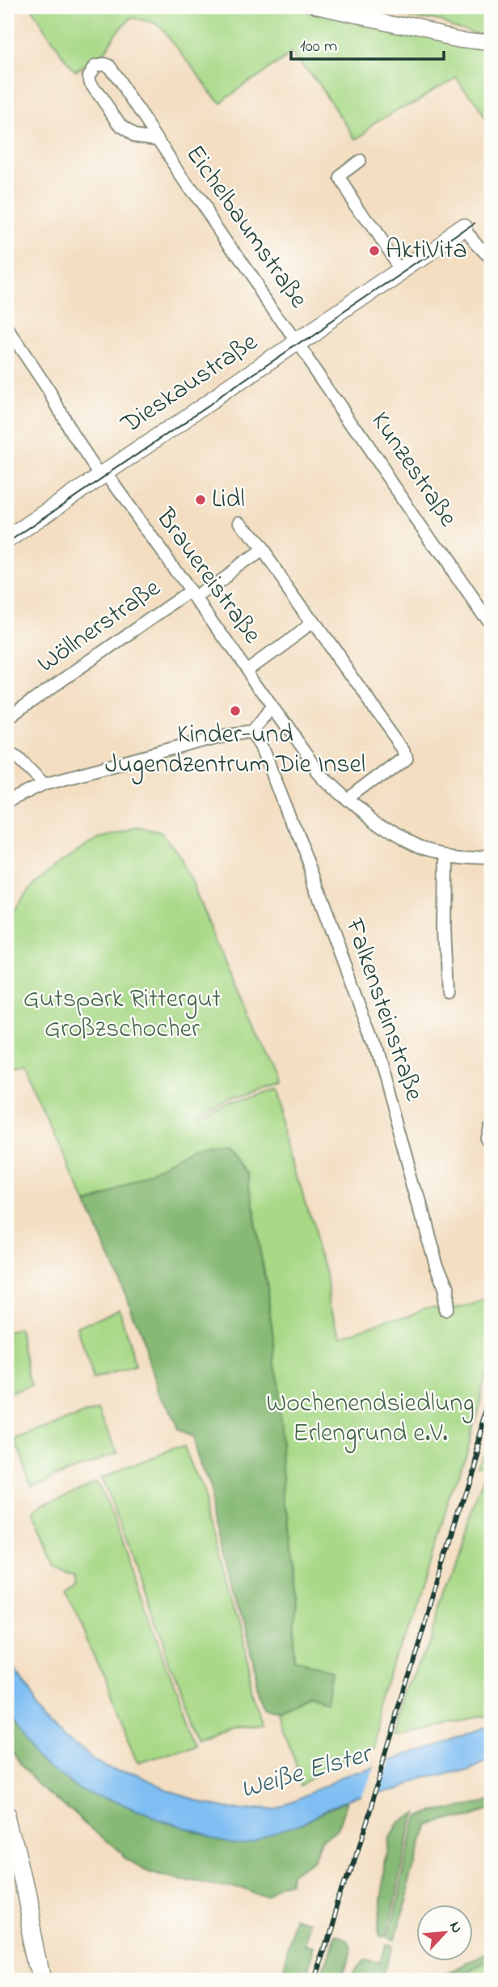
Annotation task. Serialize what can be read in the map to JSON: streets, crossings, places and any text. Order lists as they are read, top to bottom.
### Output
{
  "streets": {
    "main road": ["Dieskaustraße"],
    "street": [
      "Eichelbaumstraße",
      "Kunzestraße",
      "Brauereistraße",
      "Wöllnerstraße",
      "Falkensteinstraße"
    ]
  },
  "crossings": [
    ["Eichelbaumstraße", "Dieskaustraße"],
    ["Eichelbaumstraße", "Kunzestraße"],
    ["Dieskaustraße", "Kunzestraße"],
    ["Dieskaustraße", "Brauereistraße"],
    ["Brauereistraße", "Wöllnerstraße"]
  ],
  "water": ["Weiße Elster"],
  "parks": ["Gutspark Rittergut Großzschocher", "Wochenendsiedlung Erlengrund e.V."],
  "places": ["AktiVita", "Lidl", "Kinder-und Jugendzentrum Die Insel"],
  "scale_bar": "100 m",
  "north": "top right"
}
